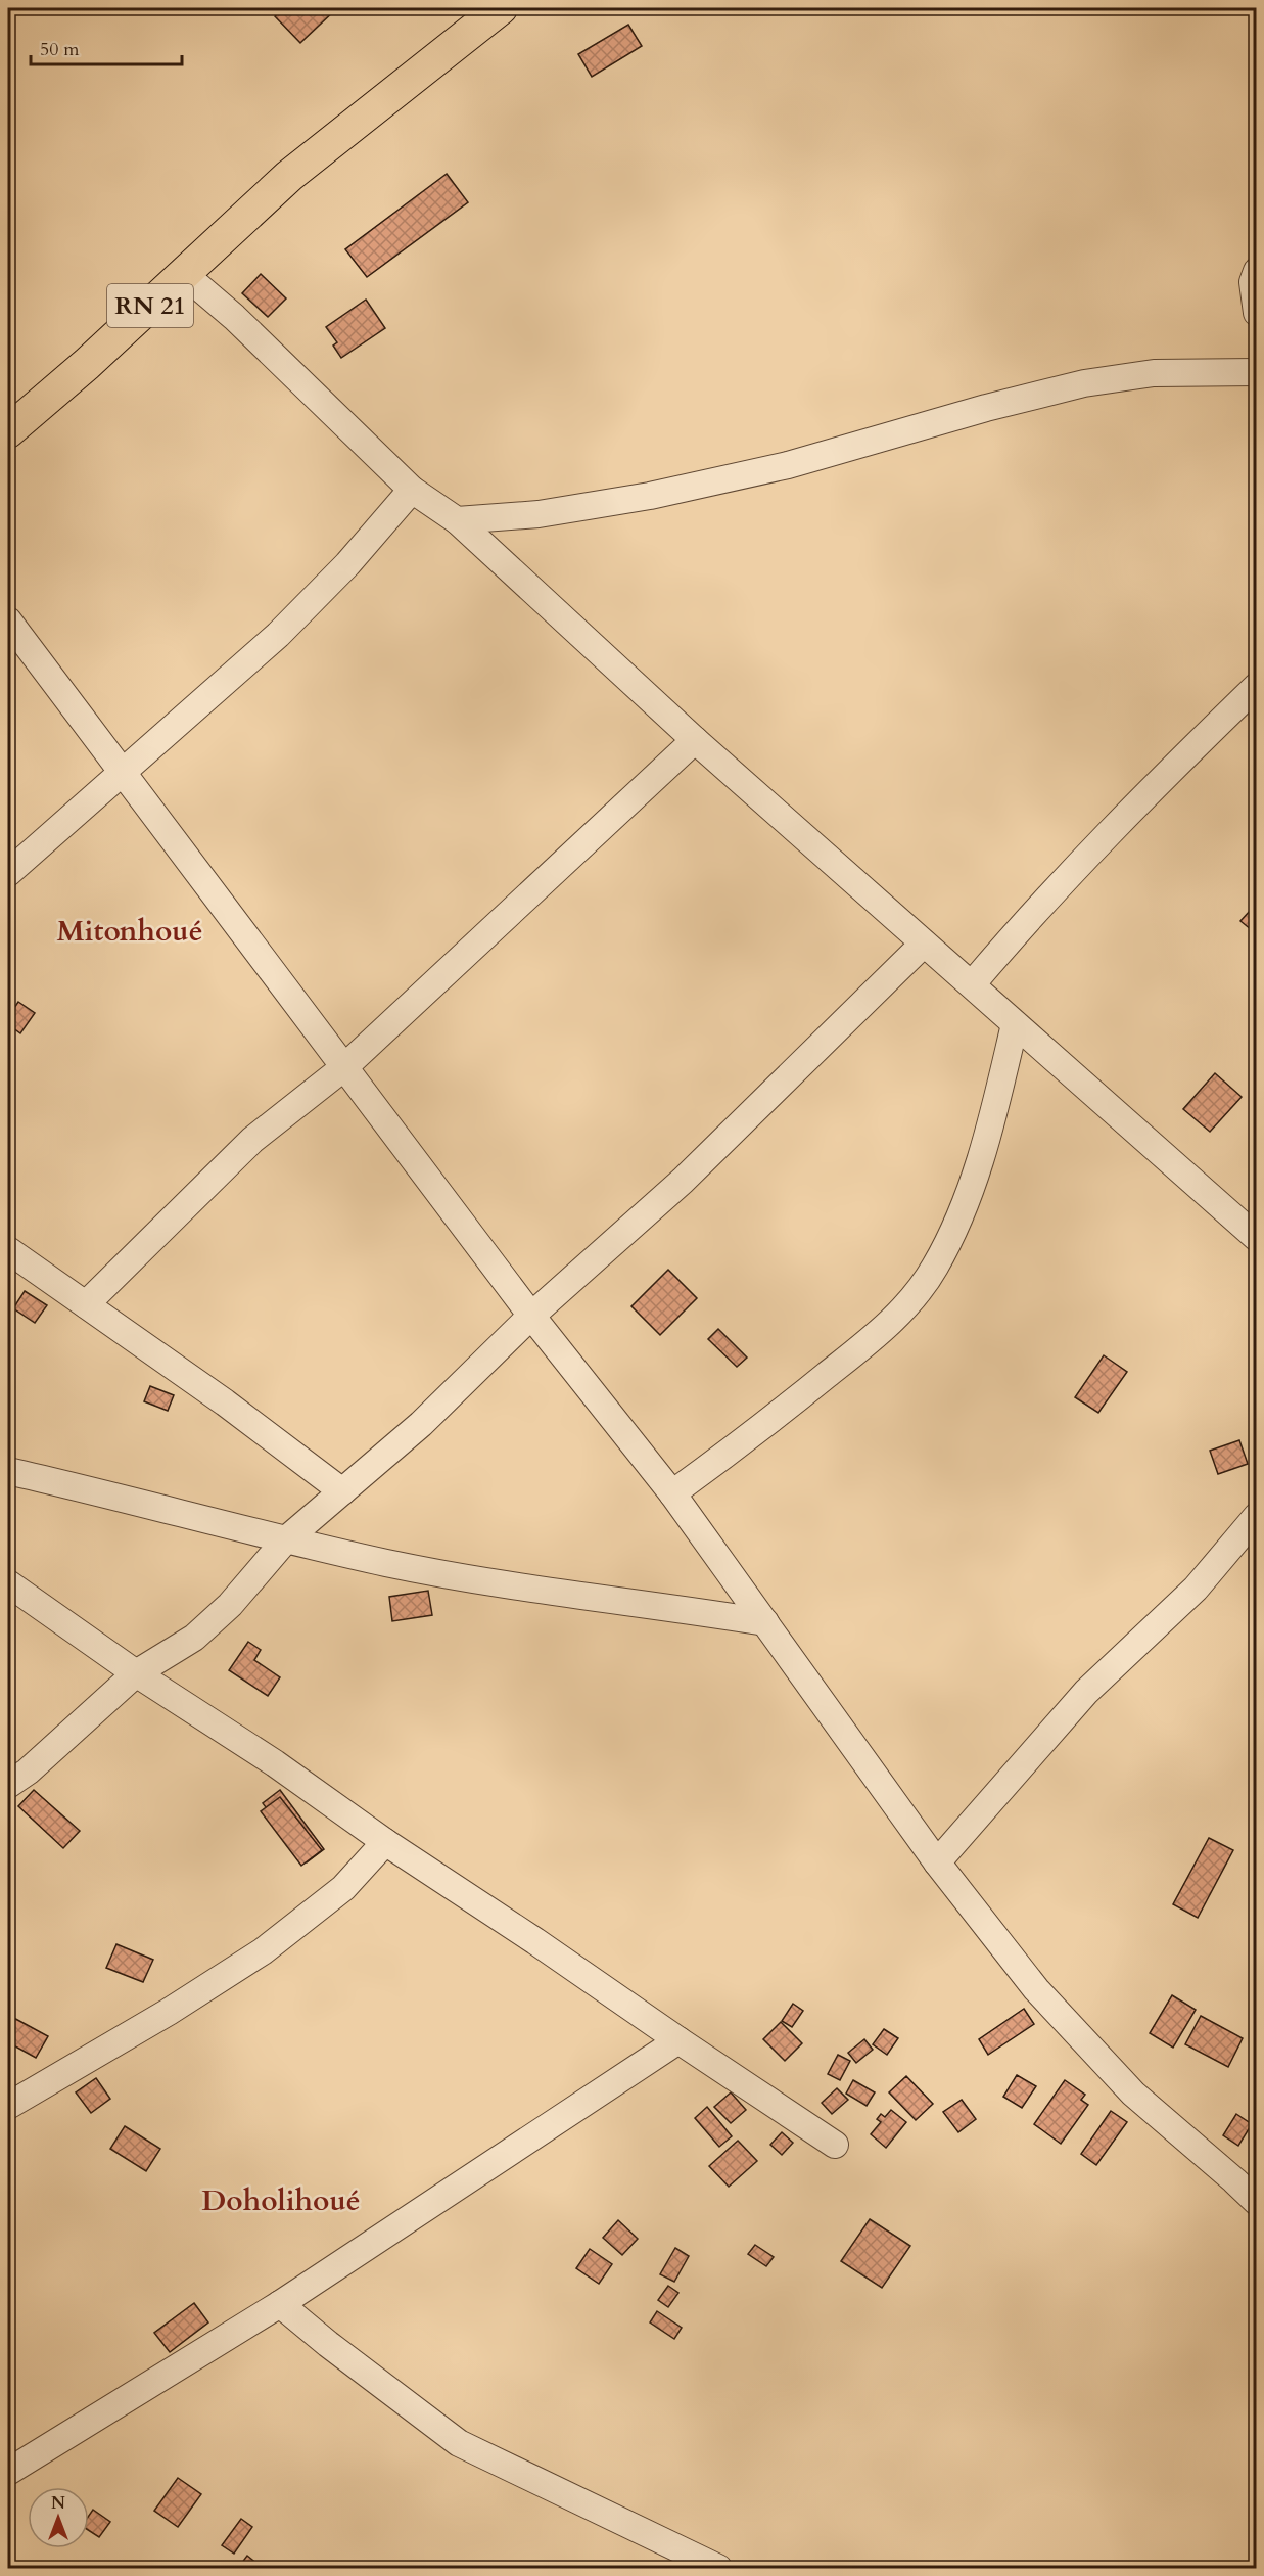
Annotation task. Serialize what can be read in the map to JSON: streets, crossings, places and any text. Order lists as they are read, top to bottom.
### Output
{
  "streets": {
    "main road": ["RN 21"]
  },
  "districts": ["Mitonhoué", "Doholihoué"],
  "scale_bar": "50 m",
  "north": "top"
}
